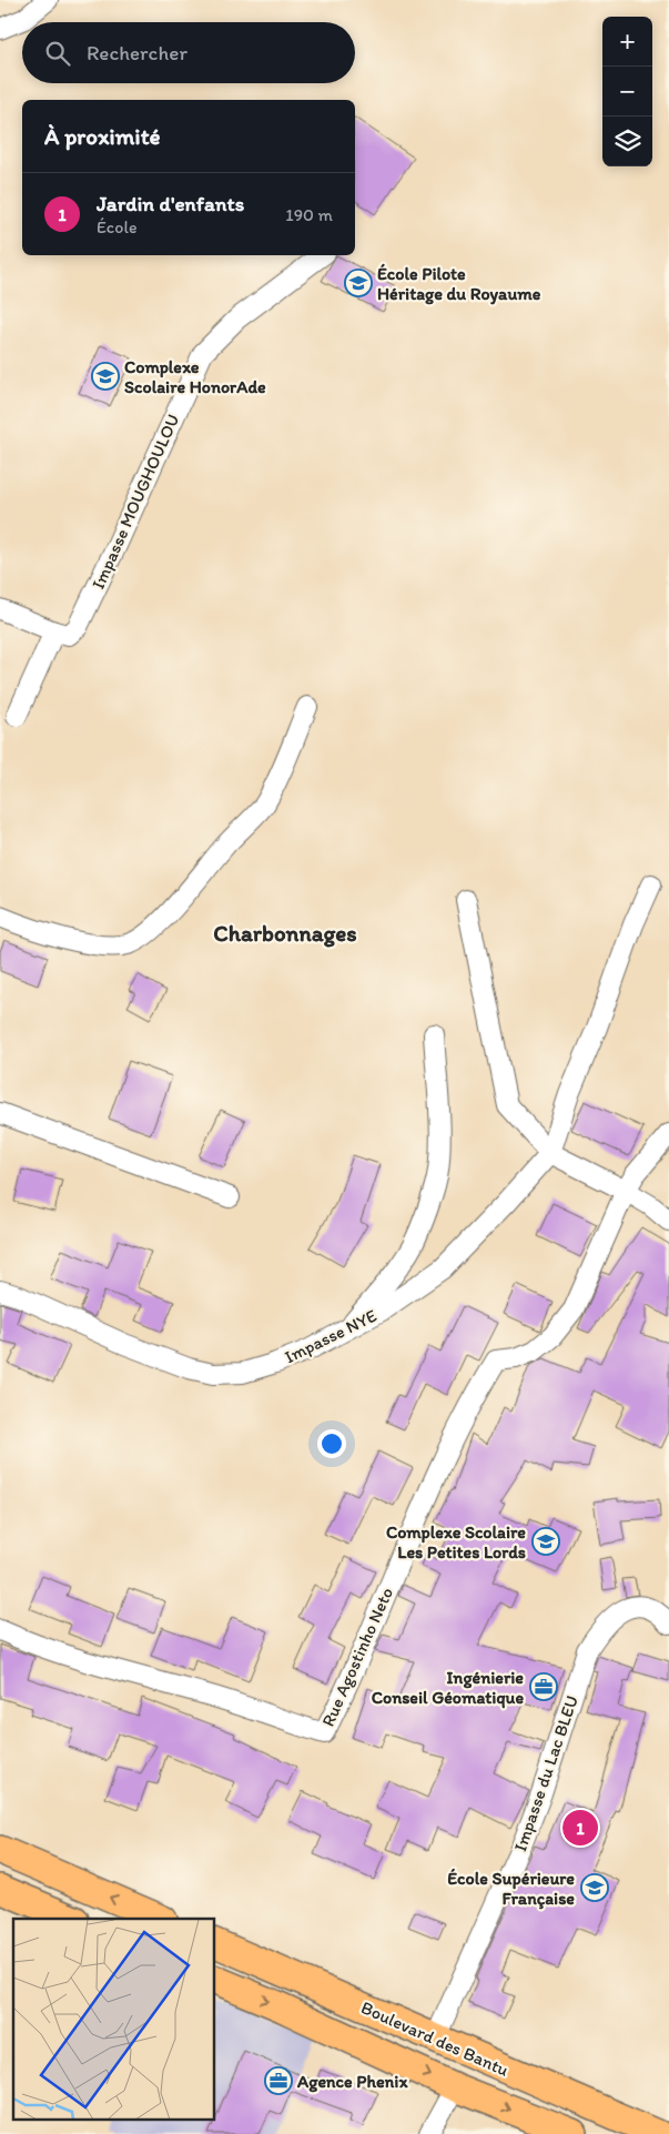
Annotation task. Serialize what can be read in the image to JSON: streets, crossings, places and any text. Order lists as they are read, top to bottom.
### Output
{
  "streets": {
    "highway": ["Boulevard des Bantu"],
    "street": [
      "Impasse MOUGHOULOU",
      "Impasse NYE",
      "Rue Agostinho Neto",
      "Impasse du Lac BLEU"
    ]
  },
  "districts": ["Charbonnages"],
  "places": {
    "school or university": [
      "École Pilote Héritage du Royaume",
      "Complexe Scolaire HonorAde",
      "Complexe Scolaire Les Petites Lords",
      "École Supérieure Française"
    ],
    "office": ["Ingénierie Conseil Géomatique", "Agence Phenix"]
  },
  "page": {
    "map_buttons": ["+", "−"],
    "search": "Rechercher",
    "heading": "À proximité",
    "list": [
      {
        "mark": "1",
        "name": "Jardin d'enfants",
        "note": "École",
        "value": "190 m"
      }
    ],
    "pins": "1"
  }
}
